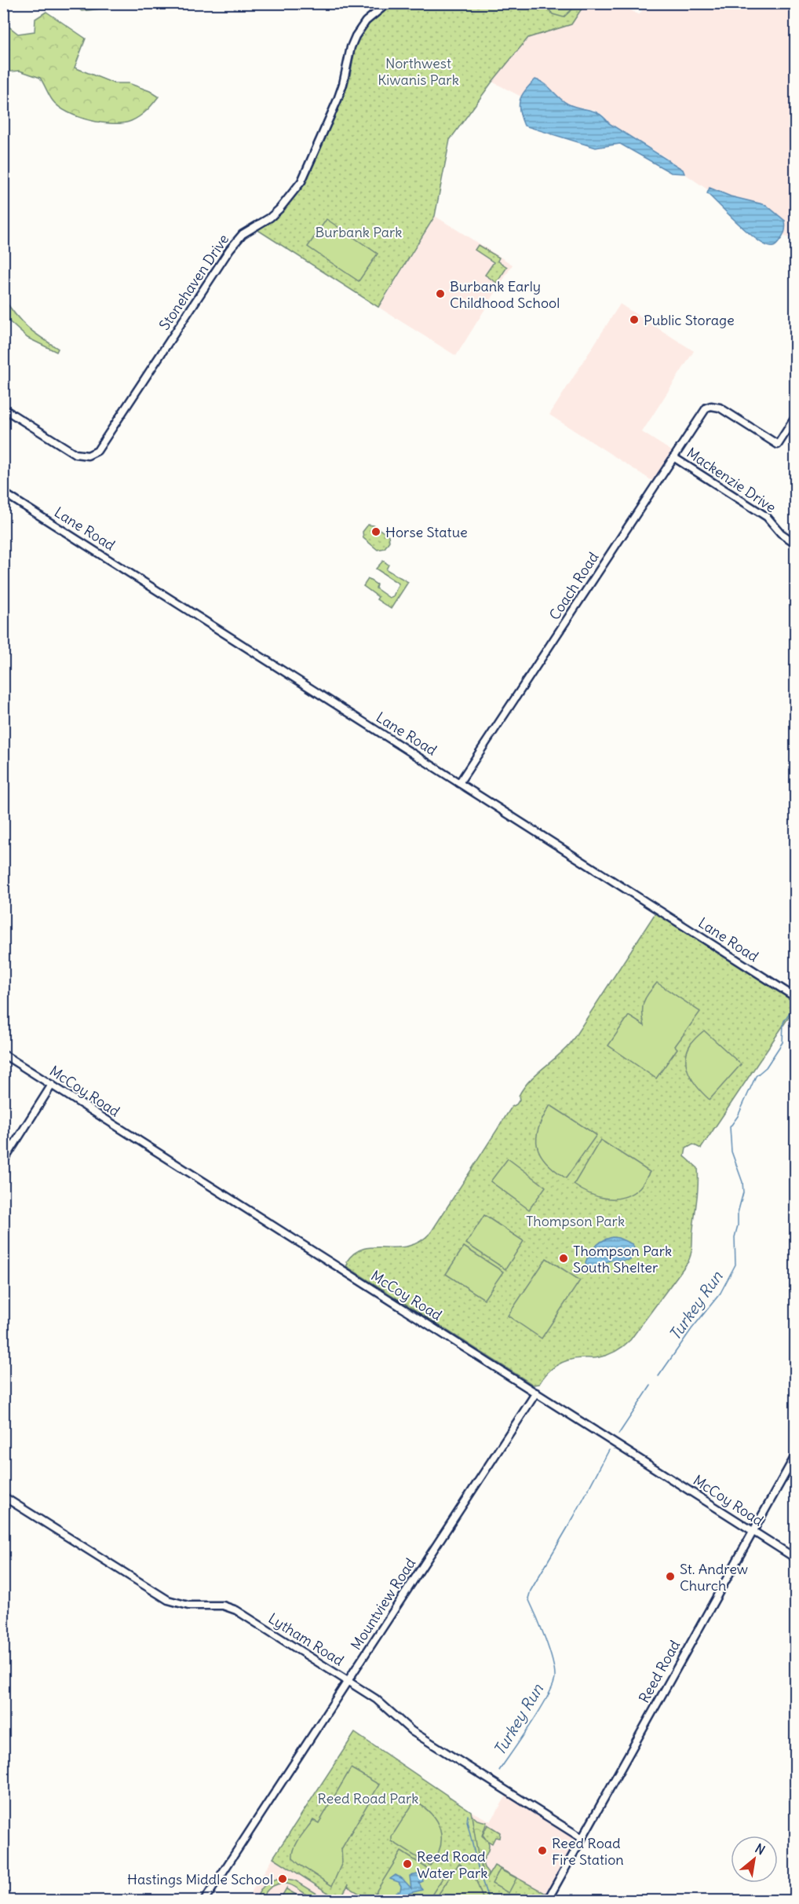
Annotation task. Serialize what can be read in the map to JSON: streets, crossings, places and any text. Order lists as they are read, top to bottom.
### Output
{
  "streets": {
    "street": [
      "Stonehaven Drive",
      "Mackenzie Drive",
      "Lane Road",
      "Coach Road",
      "McCoy Road",
      "Mountview Road",
      "Lytham Road",
      "Reed Road"
    ]
  },
  "crossings": [
    ["Mackenzie Drive", "Coach Road"],
    ["Lane Road", "Coach Road"],
    ["McCoy Road", "Mountview Road"],
    ["McCoy Road", "Reed Road"],
    ["Mountview Road", "Lytham Road"],
    ["Lytham Road", "Reed Road"]
  ],
  "water": ["Turkey Run"],
  "parks": [
    "Northwest Kiwanis Park",
    "Burbank Park",
    "Thompson Park",
    "Reed Road Park"
  ],
  "places": [
    "Burbank Early Childhood School",
    "Public Storage",
    "Horse Statue",
    "Thompson Park South Shelter",
    "St. Andrew Church",
    "Reed Road Fire Station",
    "Reed Road Water Park",
    "Hastings Middle School"
  ],
  "north": "top right"
}
